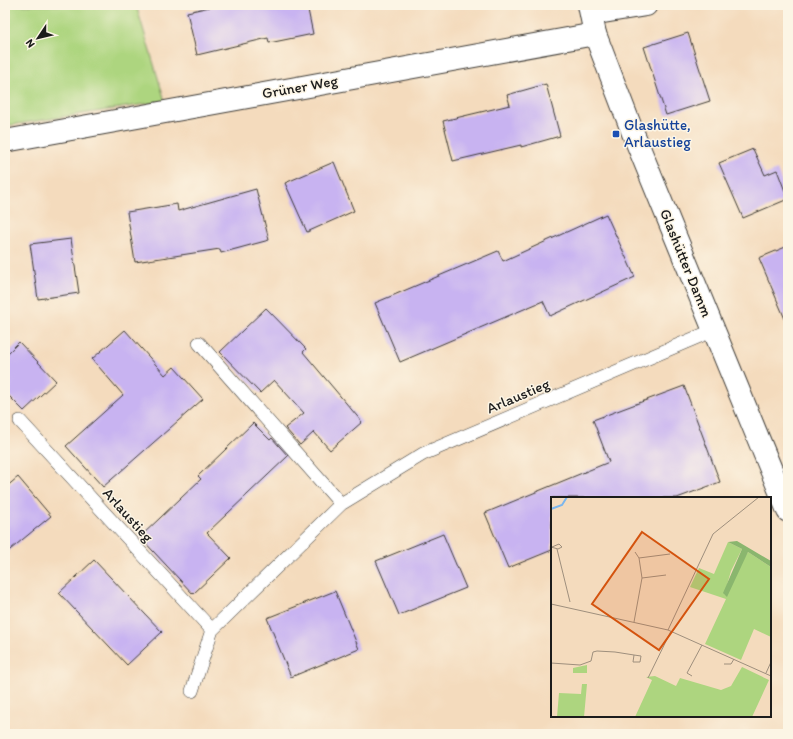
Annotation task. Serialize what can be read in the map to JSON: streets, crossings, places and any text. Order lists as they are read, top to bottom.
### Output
{
  "streets": {
    "street": ["Grüner Weg", "Glashütter Damm"],
    "lane": ["Arlaustieg"]
  },
  "crossings": [
    ["Grüner Weg", "Glashütter Damm"],
    ["Glashütter Damm", "Arlaustieg"]
  ],
  "places": {
    "transit": ["Glashütte, Arlaustieg"]
  },
  "north": "bottom left"
}
